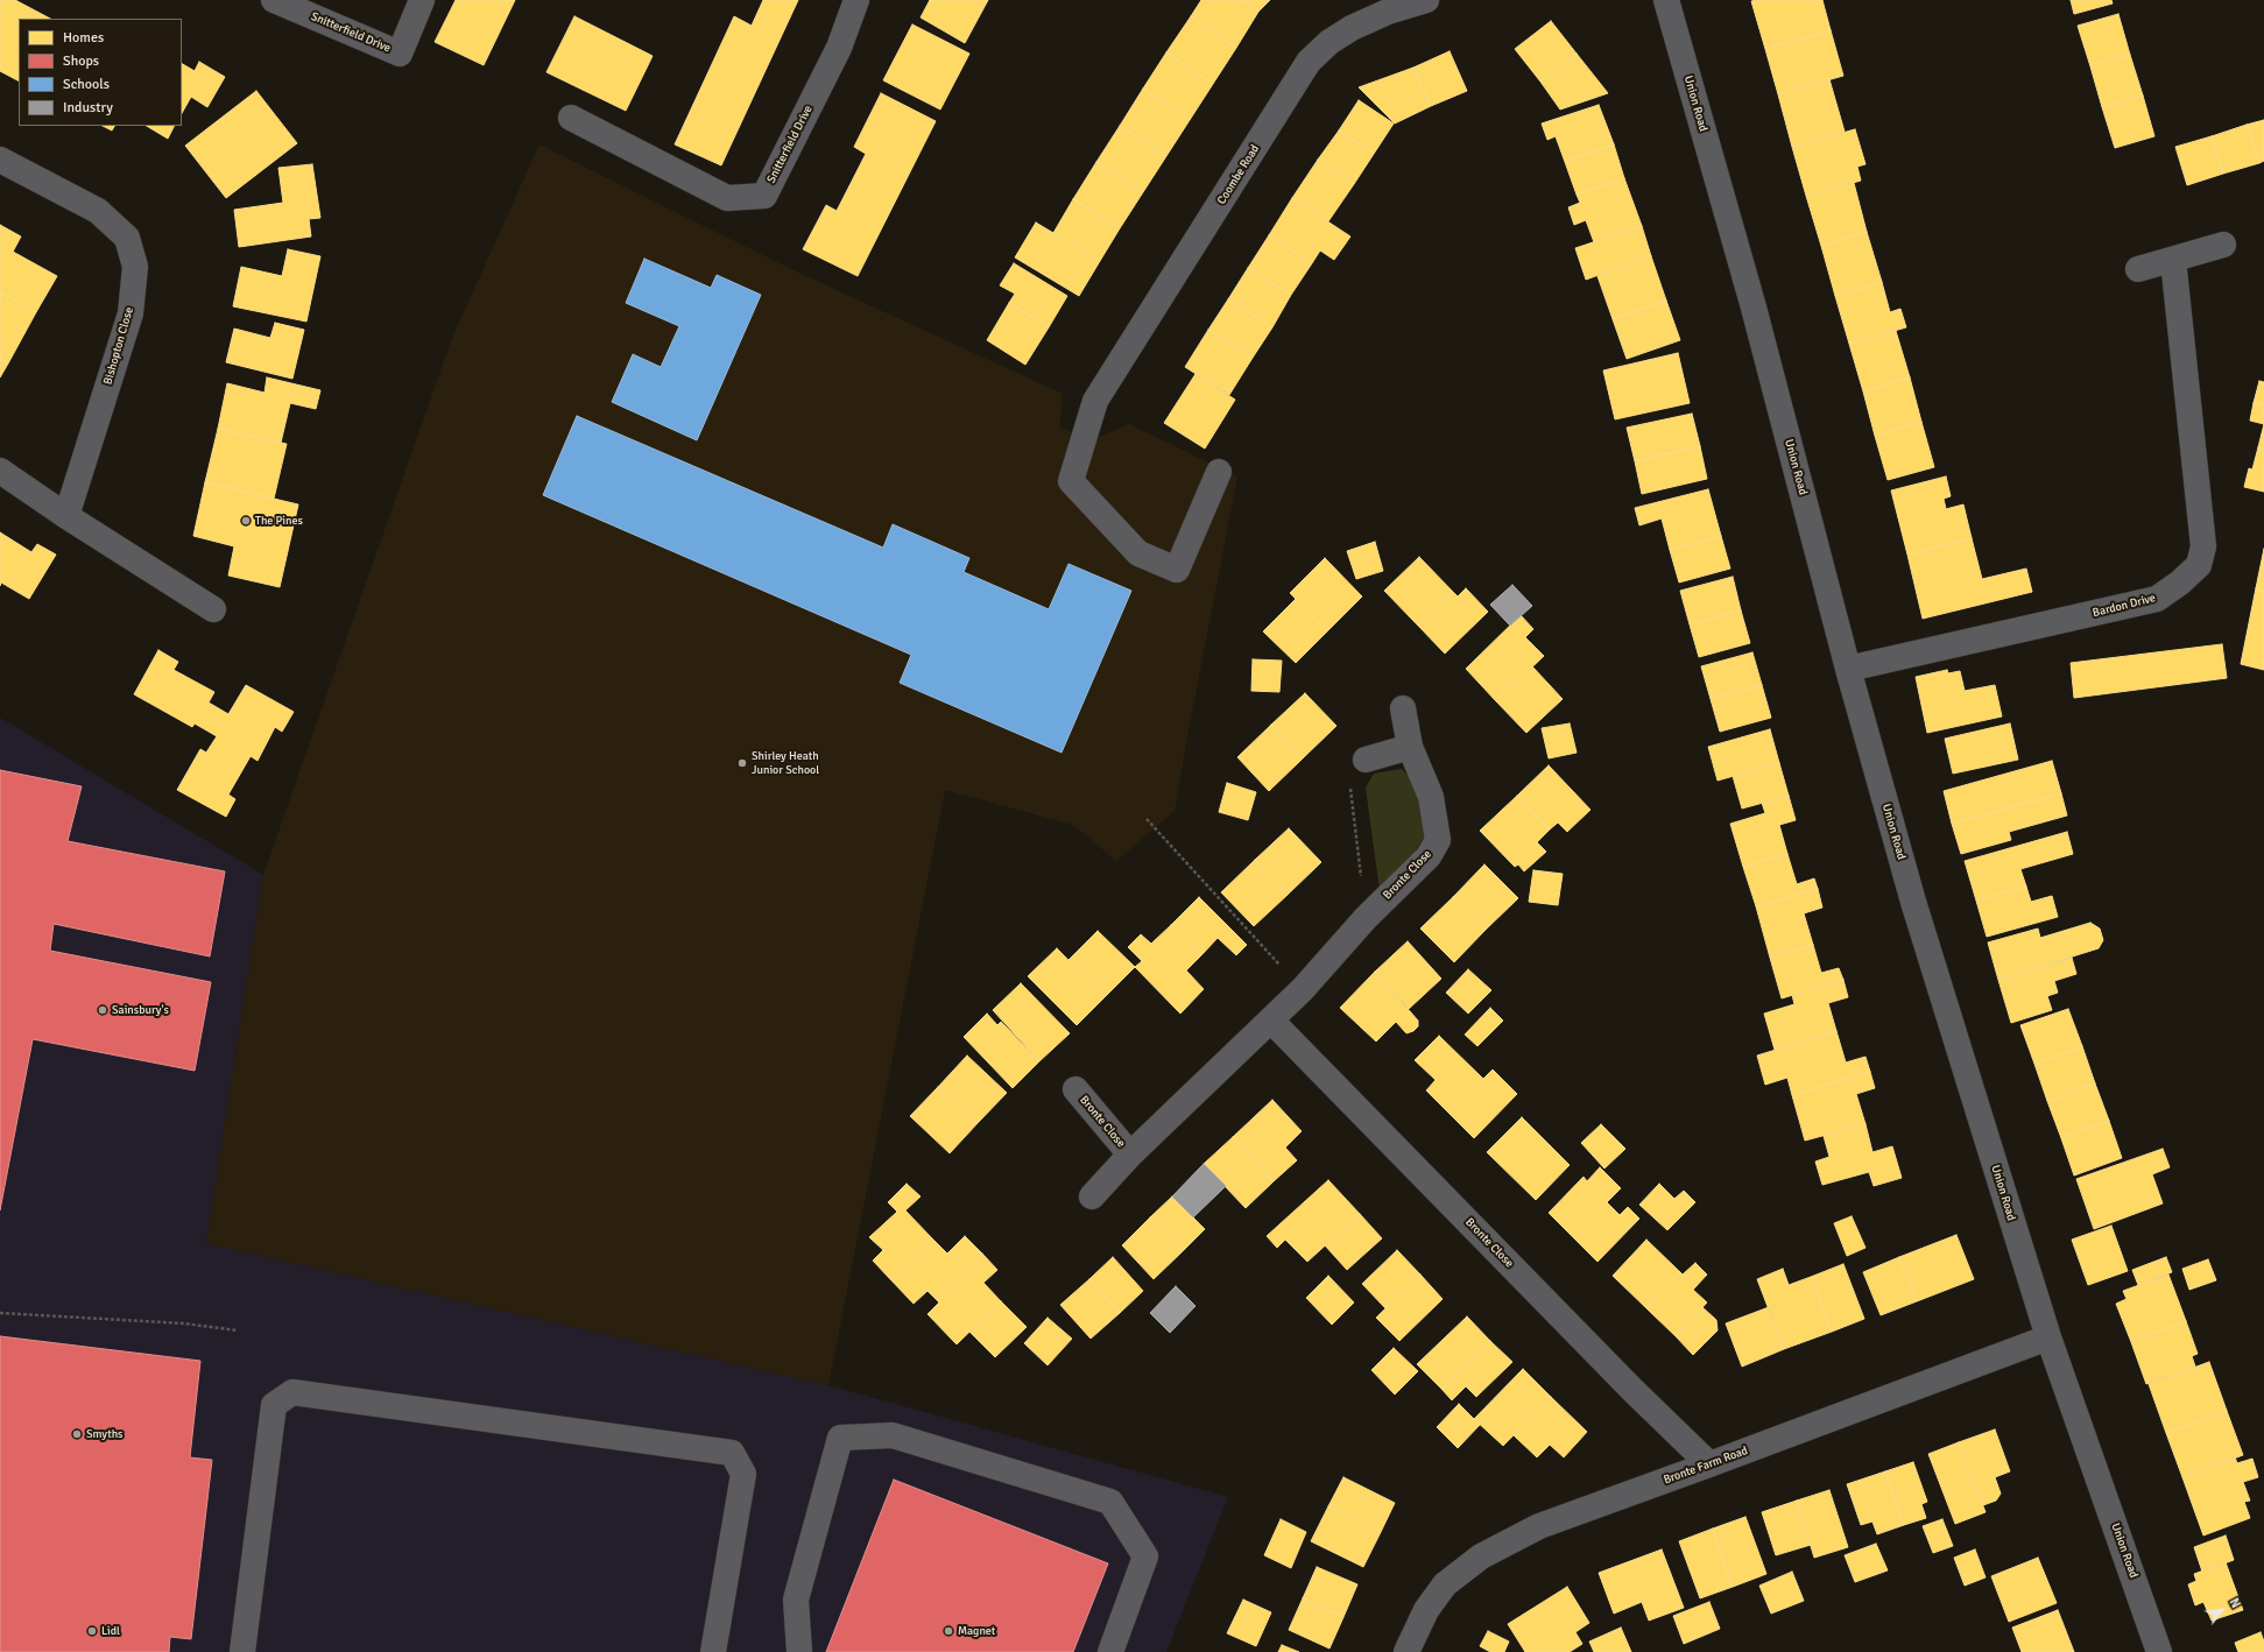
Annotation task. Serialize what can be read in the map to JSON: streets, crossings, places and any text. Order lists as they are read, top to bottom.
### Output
{
  "streets": {
    "street": [
      "Snitterfield Drive",
      "Union Road",
      "Coombe Road",
      "Bishopton Close",
      "Bardon Drive",
      "Bronte Close",
      "Bronte Farm Road"
    ]
  },
  "crossings": [
    ["Union Road", "Bardon Drive"],
    ["Union Road", "Bronte Farm Road"],
    ["Bronte Close", "Bronte Farm Road"]
  ],
  "places": [
    "The Pines",
    "Shirley Heath Junior School",
    "Sainsbury's",
    "Smyths",
    "Lidl",
    "Magnet"
  ],
  "legend": [
    "Homes",
    "Shops",
    "Schools",
    "Industry"
  ],
  "north": "top right"
}
